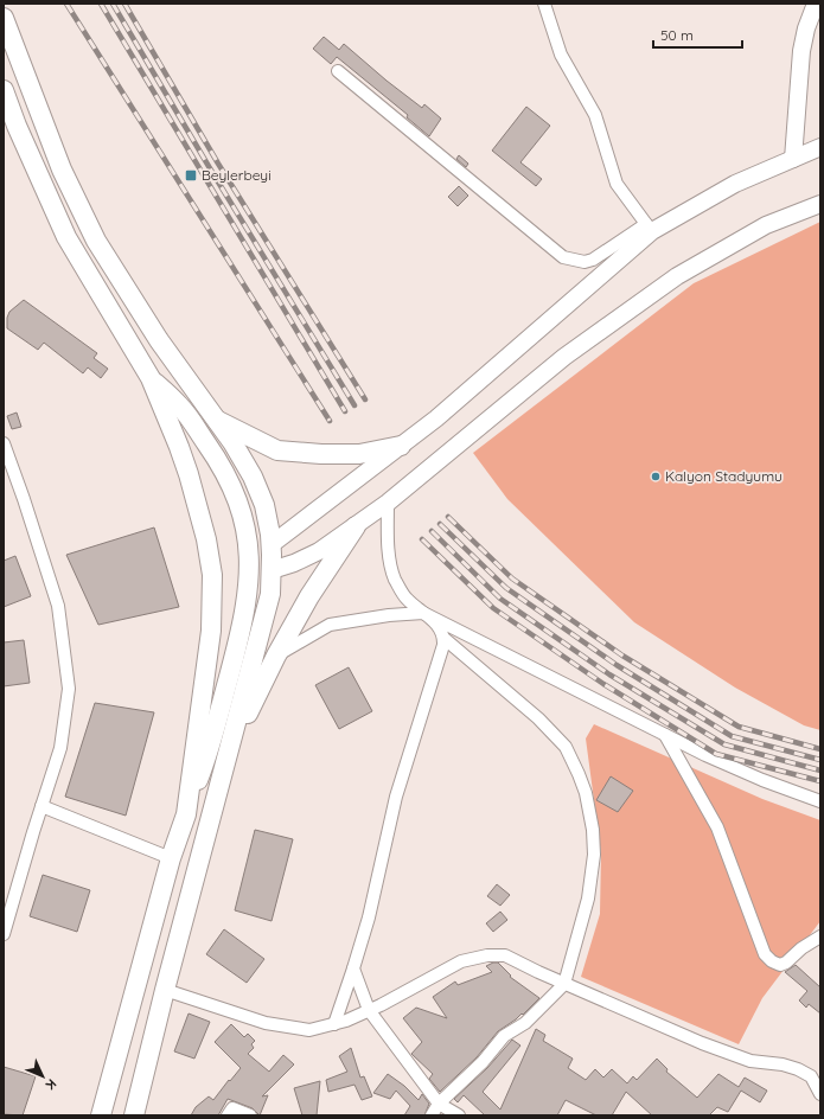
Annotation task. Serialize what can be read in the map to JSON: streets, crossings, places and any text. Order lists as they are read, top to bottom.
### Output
{
  "places": {
    "transit": ["Beylerbeyi"],
    "other": ["Kalyon Stadyumu"]
  },
  "scale_bar": "50 m",
  "north": "bottom right"
}
